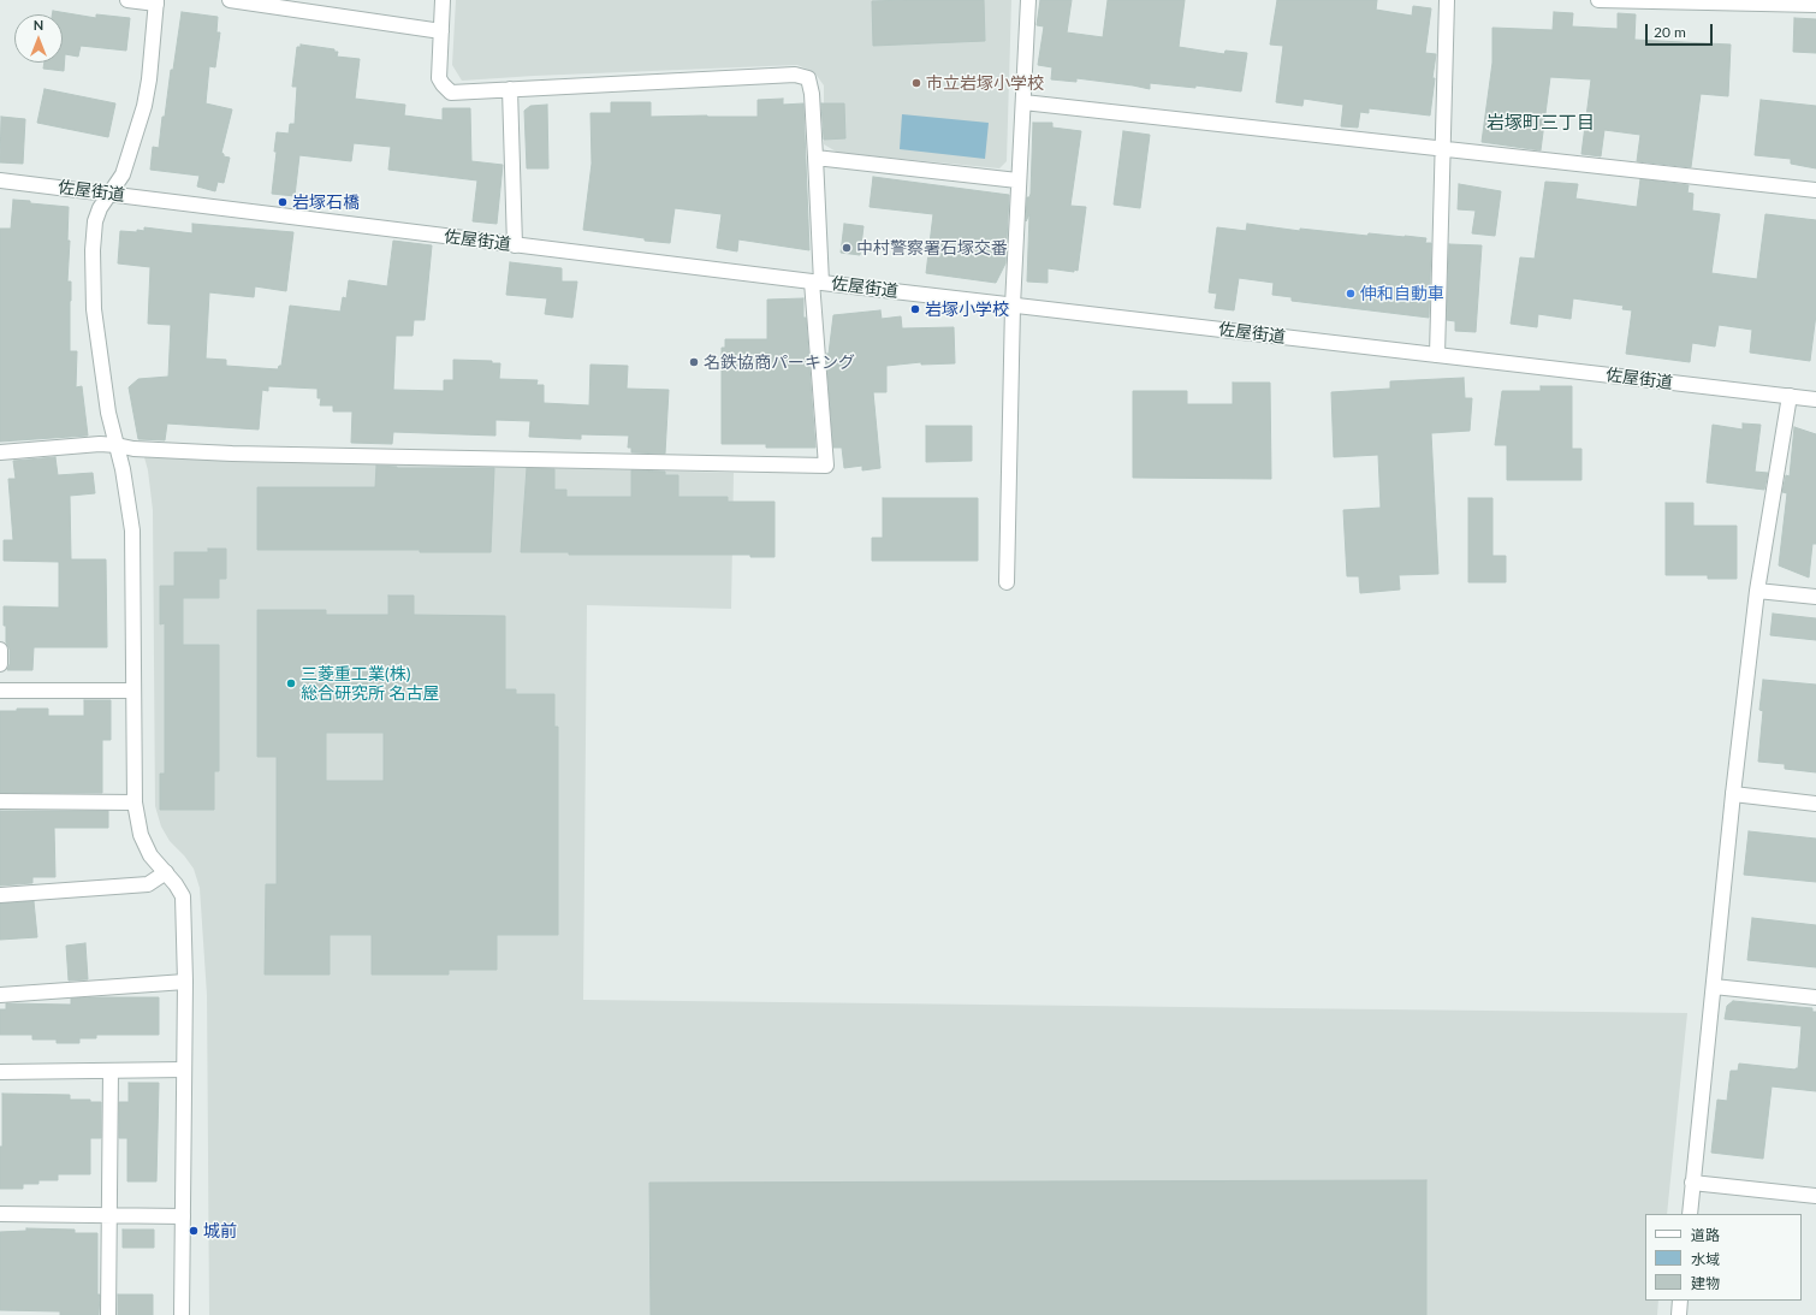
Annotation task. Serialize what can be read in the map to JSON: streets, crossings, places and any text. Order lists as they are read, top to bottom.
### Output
{
  "streets": {
    "street": ["佐屋街道"]
  },
  "districts": ["岩塚町三丁目"],
  "places": [
    "市立岩塚小学校",
    "岩塚石橋",
    "中村警察署石塚交番",
    "伸和自動車",
    "岩塚小学校",
    "名鉄協商パーキング",
    "三菱重工業(株) 総合研究所 名古屋",
    "城前"
  ],
  "legend": ["道路", "水域", "建物"],
  "scale_bar": "20 m",
  "north": "top"
}
